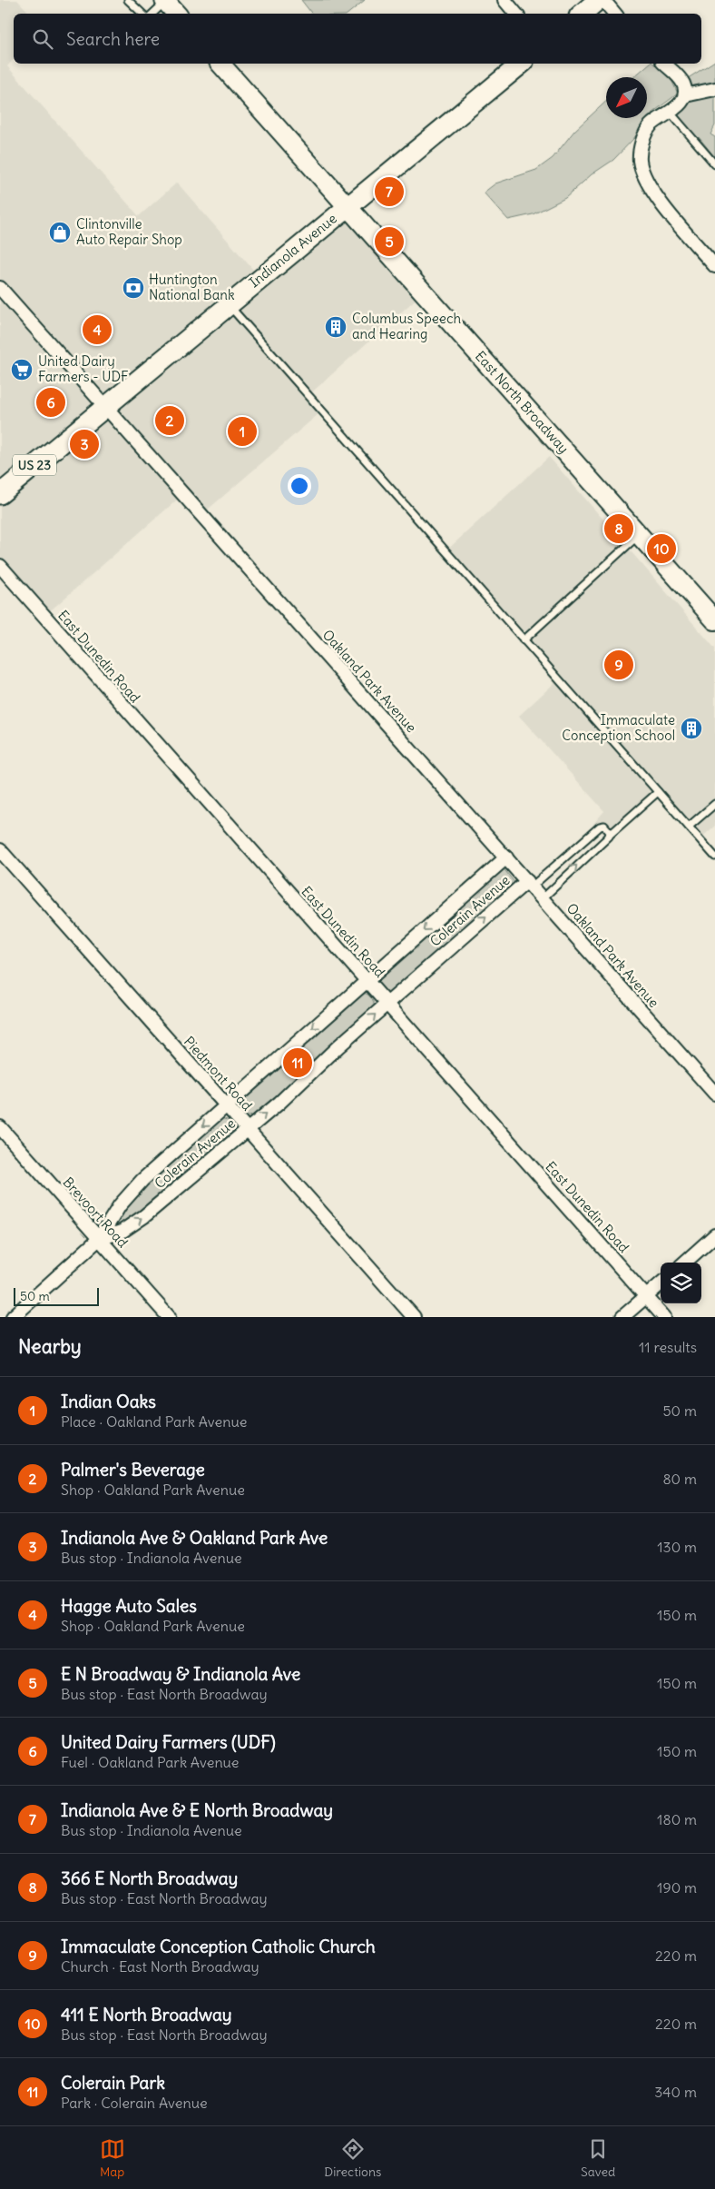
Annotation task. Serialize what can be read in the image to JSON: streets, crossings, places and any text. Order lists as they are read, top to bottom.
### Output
{
  "streets": {
    "main road": ["Indianola Avenue", "East North Broadway", "US 23"],
    "street": [
      "East Dunedin Road",
      "Oakland Park Avenue",
      "Colerain Avenue",
      "Piedmont Road",
      "Brevoort Road"
    ]
  },
  "crossings": [
    ["Indianola Avenue", "East North Broadway"],
    ["Indianola Avenue", "Oakland Park Avenue"],
    ["East Dunedin Road", "Colerain Avenue"],
    ["Oakland Park Avenue", "Colerain Avenue"],
    ["Colerain Avenue", "Piedmont Road"],
    ["Colerain Avenue", "Brevoort Road"]
  ],
  "places": {
    "shop": ["Clintonville Auto Repair Shop"],
    "bank": ["Huntington National Bank"],
    "building": ["Columbus Speech and Hearing", "Immaculate Conception School"],
    "supermarket": ["United Dairy Farmers - UDF"]
  },
  "scale_bar": "50 m",
  "north": "bottom left",
  "page": {
    "search": "Search here",
    "pins": [
      "7",
      "5",
      "4",
      "6",
      "2",
      "1",
      "3",
      "8",
      "10",
      "9",
      "11"
    ],
    "scale": "50 m",
    "heading": ["Nearby", "11 results"],
    "list": [
      {
        "mark": "1",
        "name": "Indian Oaks",
        "note": "Place · Oakland Park Avenue",
        "value": "50 m"
      },
      {
        "mark": "2",
        "name": "Palmer's Beverage",
        "note": "Shop · Oakland Park Avenue",
        "value": "80 m"
      },
      {
        "mark": "3",
        "name": "Indianola Ave & Oakland Park Ave",
        "note": "Bus stop · Indianola Avenue",
        "value": "130 m"
      },
      {
        "mark": "4",
        "name": "Hagge Auto Sales",
        "note": "Shop · Oakland Park Avenue",
        "value": "150 m"
      },
      {
        "mark": "5",
        "name": "E N Broadway & Indianola Ave",
        "note": "Bus stop · East North Broadway",
        "value": "150 m"
      },
      {
        "mark": "6",
        "name": "United Dairy Farmers (UDF)",
        "note": "Fuel · Oakland Park Avenue",
        "value": "150 m"
      },
      {
        "mark": "7",
        "name": "Indianola Ave & E North Broadway",
        "note": "Bus stop · Indianola Avenue",
        "value": "180 m"
      },
      {
        "mark": "8",
        "name": "366 E North Broadway",
        "note": "Bus stop · East North Broadway",
        "value": "190 m"
      },
      {
        "mark": "9",
        "name": "Immaculate Conception Catholic Church",
        "note": "Church · East North Broadway",
        "value": "220 m"
      },
      {
        "mark": "10",
        "name": "411 E North Broadway",
        "note": "Bus stop · East North Broadway",
        "value": "220 m"
      },
      {
        "mark": "11",
        "name": "Colerain Park",
        "note": "Park · Colerain Avenue",
        "value": "340 m"
      }
    ],
    "nav": ["Map", "Directions", "Saved"]
  }
}
